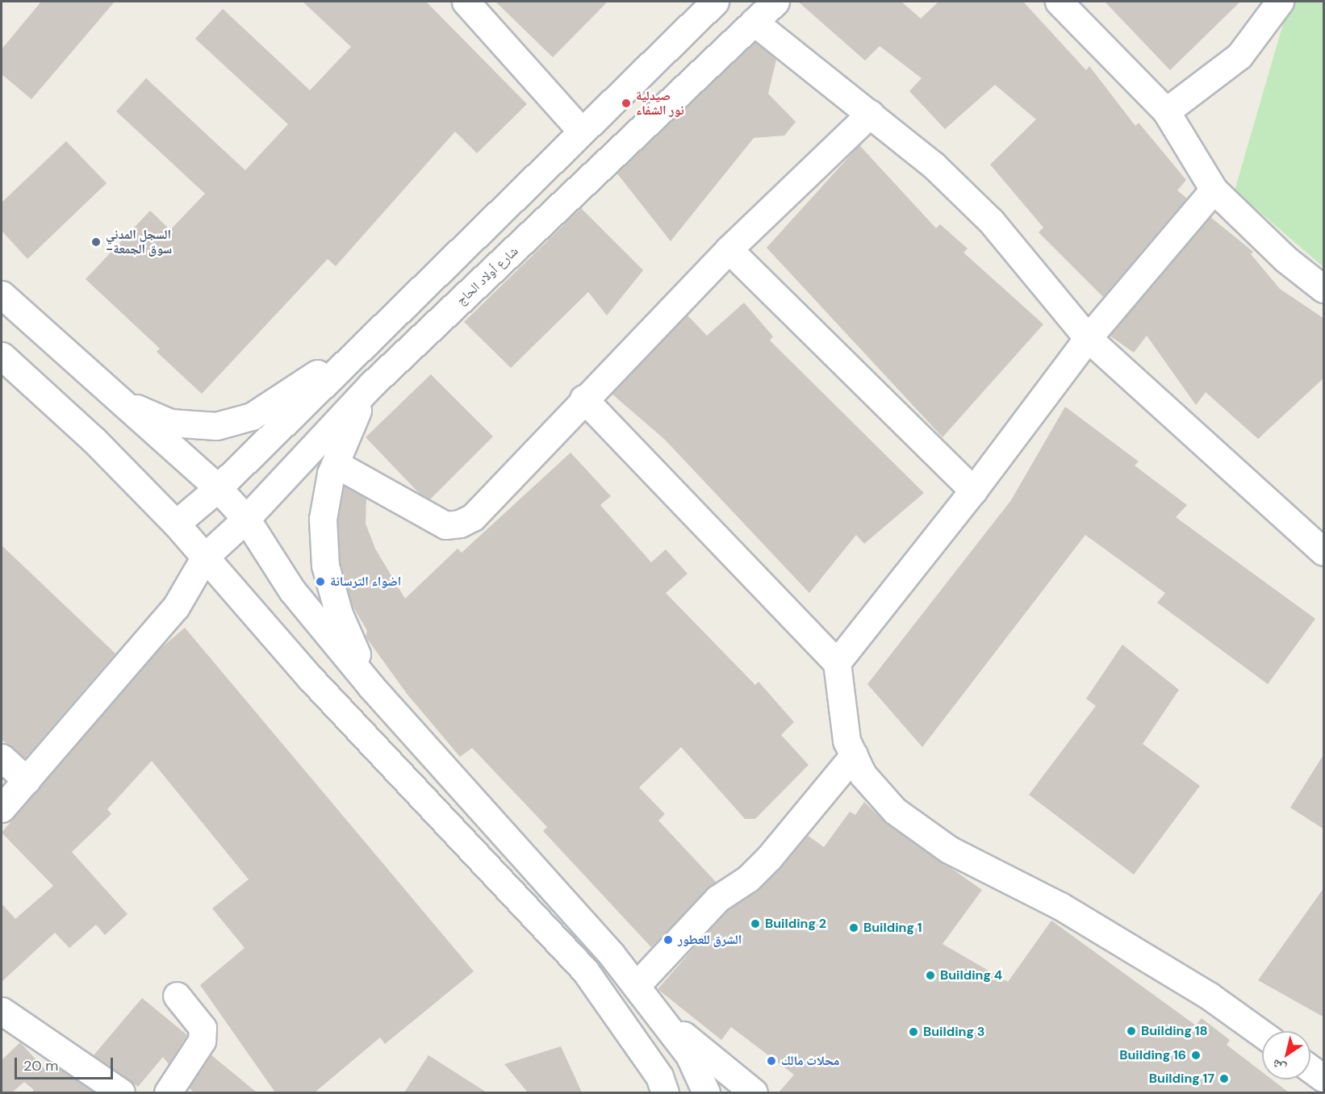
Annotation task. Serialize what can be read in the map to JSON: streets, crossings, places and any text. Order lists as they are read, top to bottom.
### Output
{
  "streets": {
    "street": ["شارع أولاد الحاج"]
  },
  "places": [
    "صيدلية نور الشفاء",
    "السجل المدني -سوق الجمعة",
    "اضواء الترسانة",
    "Building 2",
    "Building 1",
    "الشرق للعطور",
    "Building 4",
    "Building 18",
    "Building 3",
    "Building 16",
    "محلات مالك",
    "Building 17"
  ],
  "scale_bar": "20 m",
  "north": "bottom left"
}
